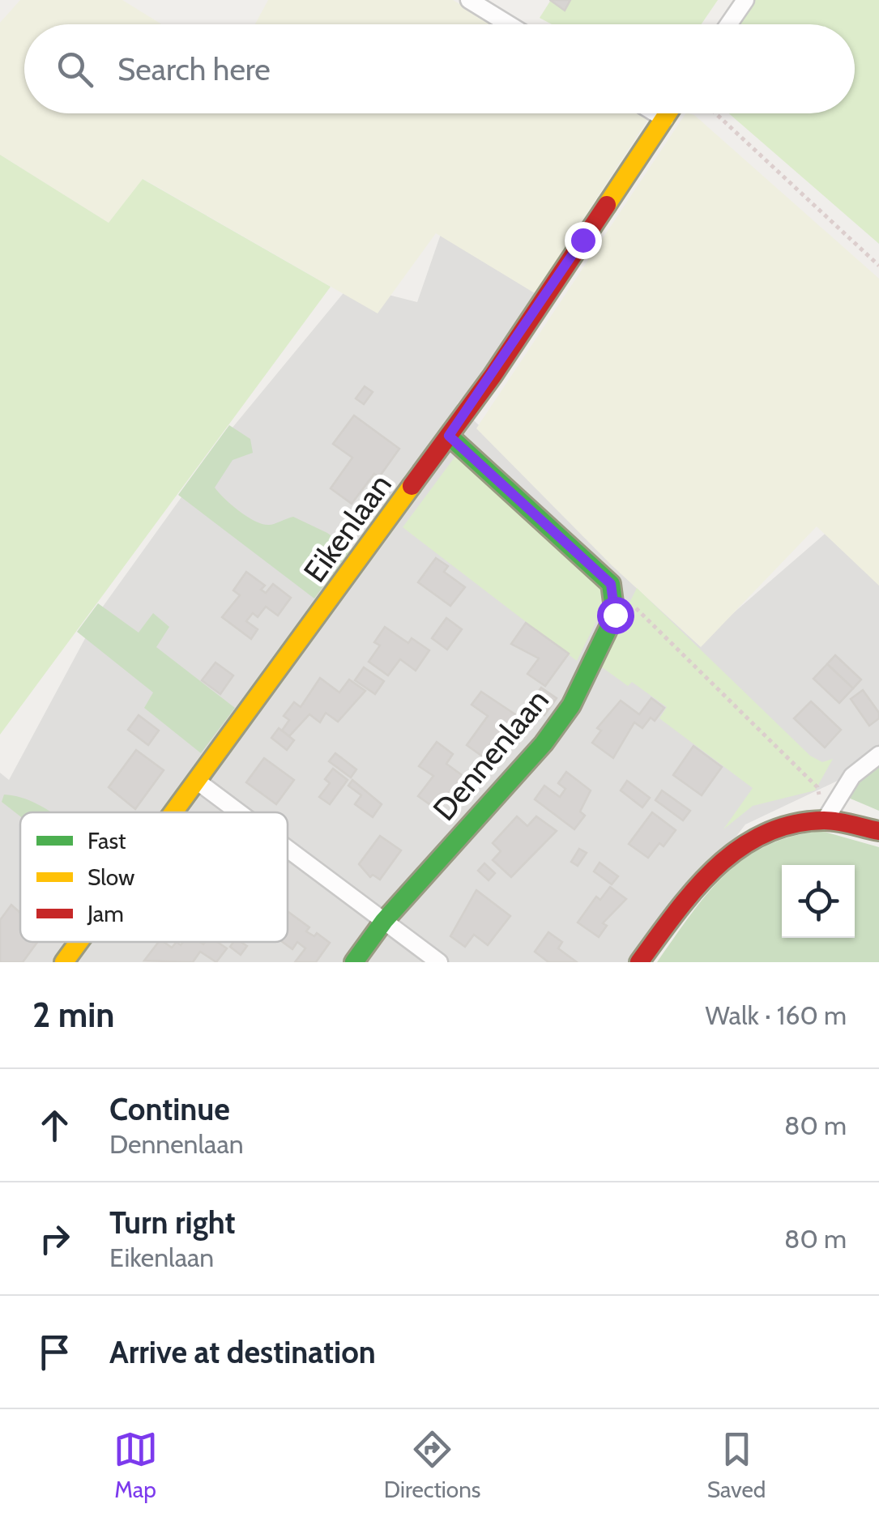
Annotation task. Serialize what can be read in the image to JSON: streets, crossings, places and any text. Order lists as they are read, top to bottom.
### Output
{
  "streets": {
    "street": ["Eikenlaan", "Dennenlaan"]
  },
  "crossings": [
    ["Eikenlaan", "Dennenlaan"]
  ],
  "legend": ["Fast", "Slow", "Jam"],
  "page": {
    "search": "Search here",
    "heading": ["2 min", "Walk · 160 m"],
    "list": [
      ["Continue", "Dennenlaan", "80 m"],
      ["Turn right", "Eikenlaan", "80 m"],
      "Arrive at destination"
    ],
    "nav": ["Map", "Directions", "Saved"]
  }
}
